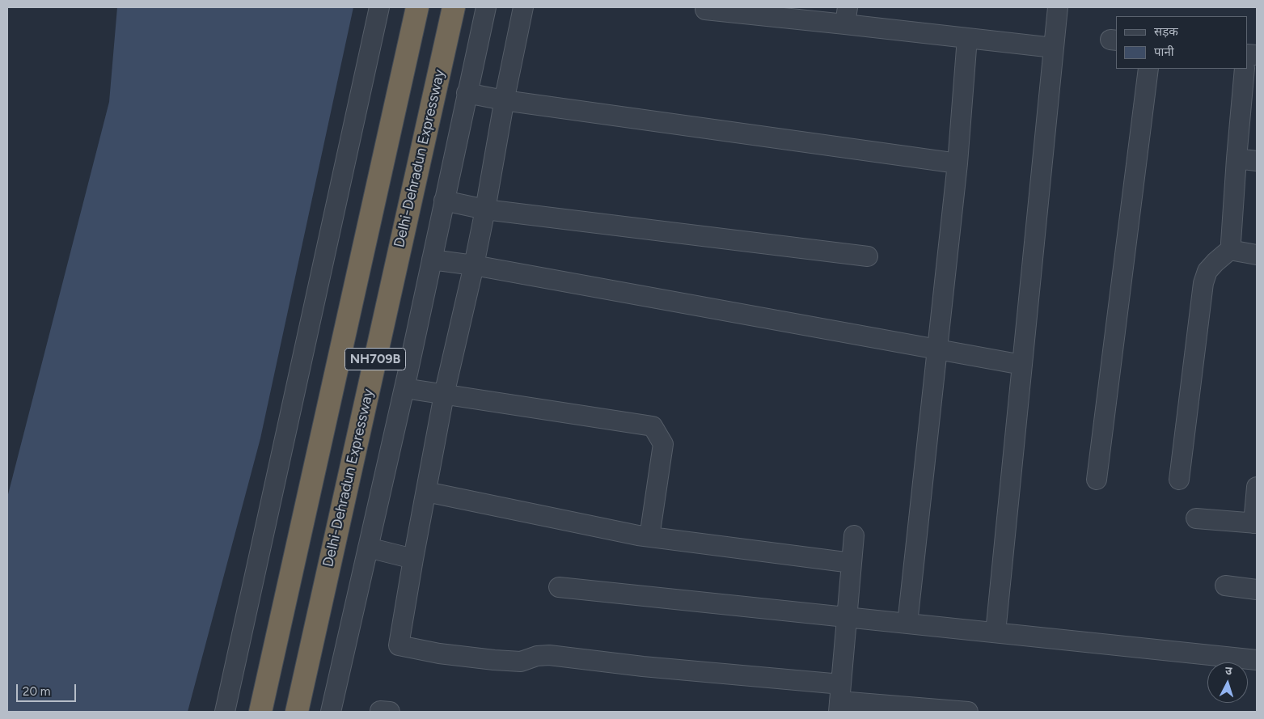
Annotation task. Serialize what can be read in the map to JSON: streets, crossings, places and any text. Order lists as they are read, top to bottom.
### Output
{
  "streets": {
    "highway": ["Delhi-Dehradun Expressway", "NH709B"]
  },
  "legend": ["सड़क", "पानी"],
  "scale_bar": "20 m",
  "north": "top"
}
